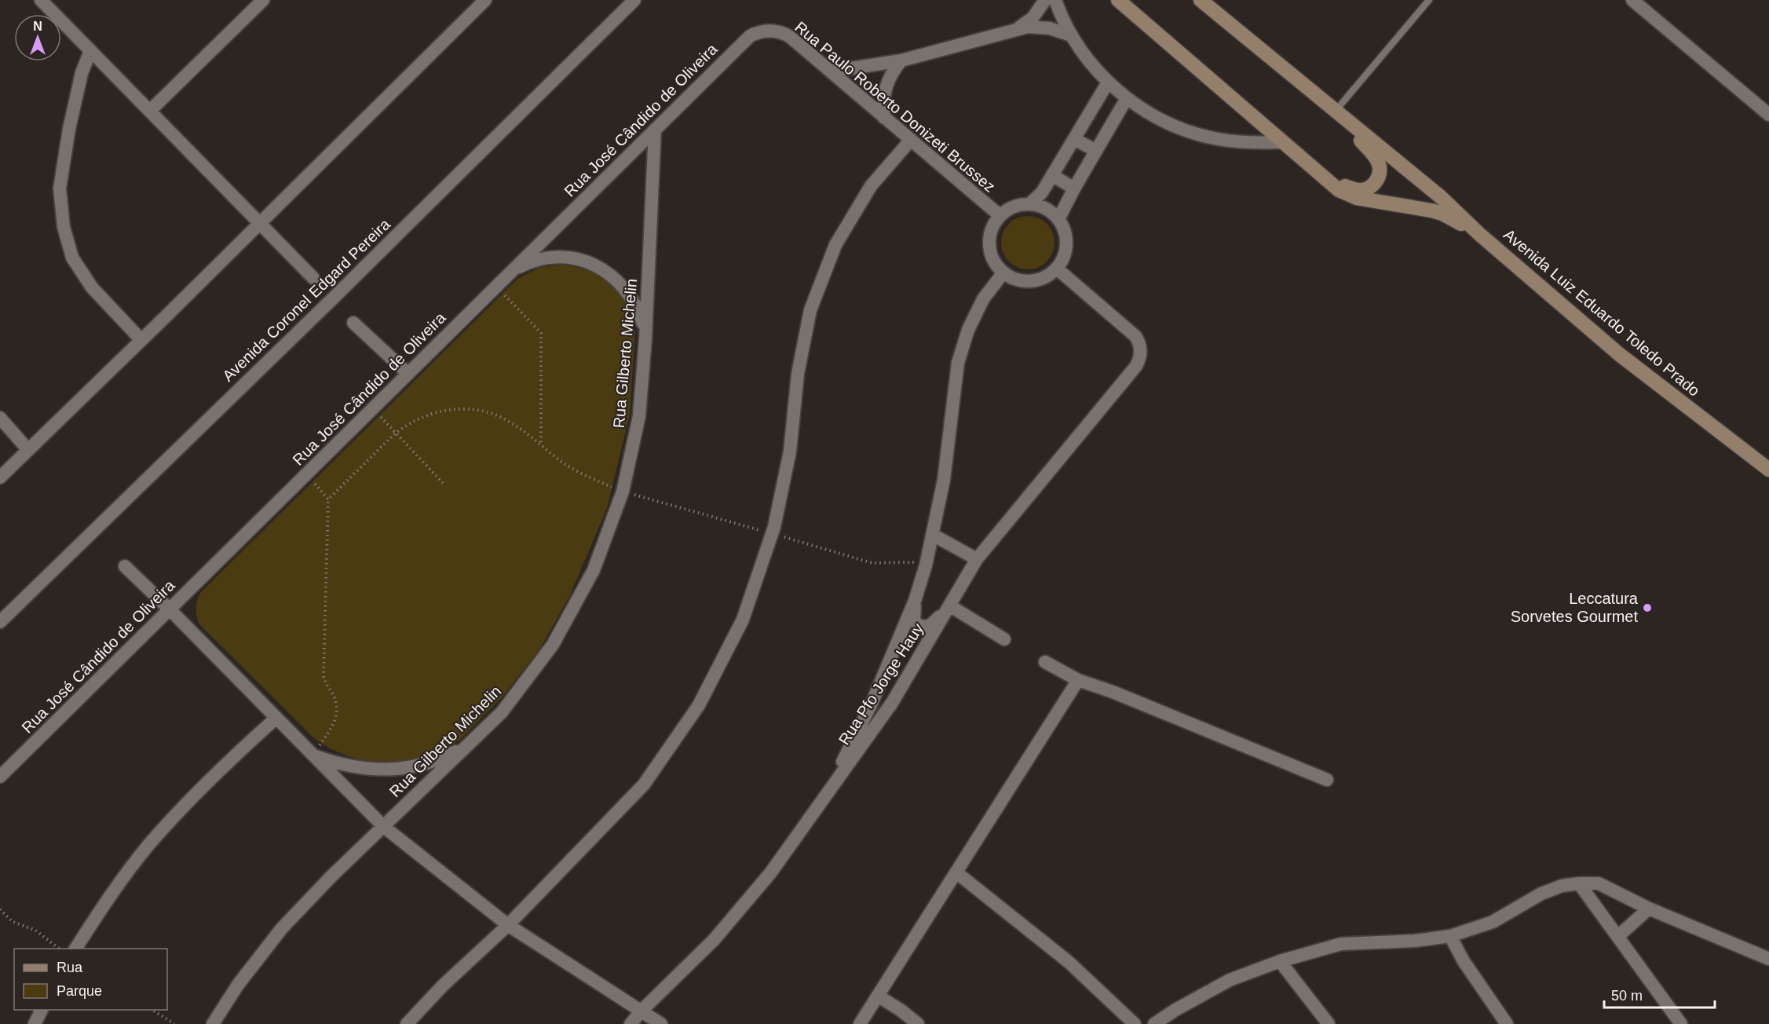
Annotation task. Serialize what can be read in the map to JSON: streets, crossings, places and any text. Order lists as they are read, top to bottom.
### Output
{
  "streets": {
    "main road": ["Avenida Luiz Eduardo Toledo Prado"],
    "street": [
      "Rua Paulo Roberto Donizeti Brussez",
      "Rua José Cândido de Oliveira",
      "Avenida Coronel Edgard Pereira",
      "Rua Gilberto Michelin",
      "Rua Pfo Jorge Hauy"
    ]
  },
  "crossings": [
    ["Rua Paulo Roberto Donizeti Brussez", "Rua José Cândido de Oliveira"],
    ["Rua Paulo Roberto Donizeti Brussez", "Rua Pfo Jorge Hauy"],
    ["Rua José Cândido de Oliveira", "Rua Gilberto Michelin"]
  ],
  "places": ["Leccatura Sorvetes Gourmet"],
  "legend": ["Rua", "Parque"],
  "scale_bar": "50 m",
  "north": "top"
}
